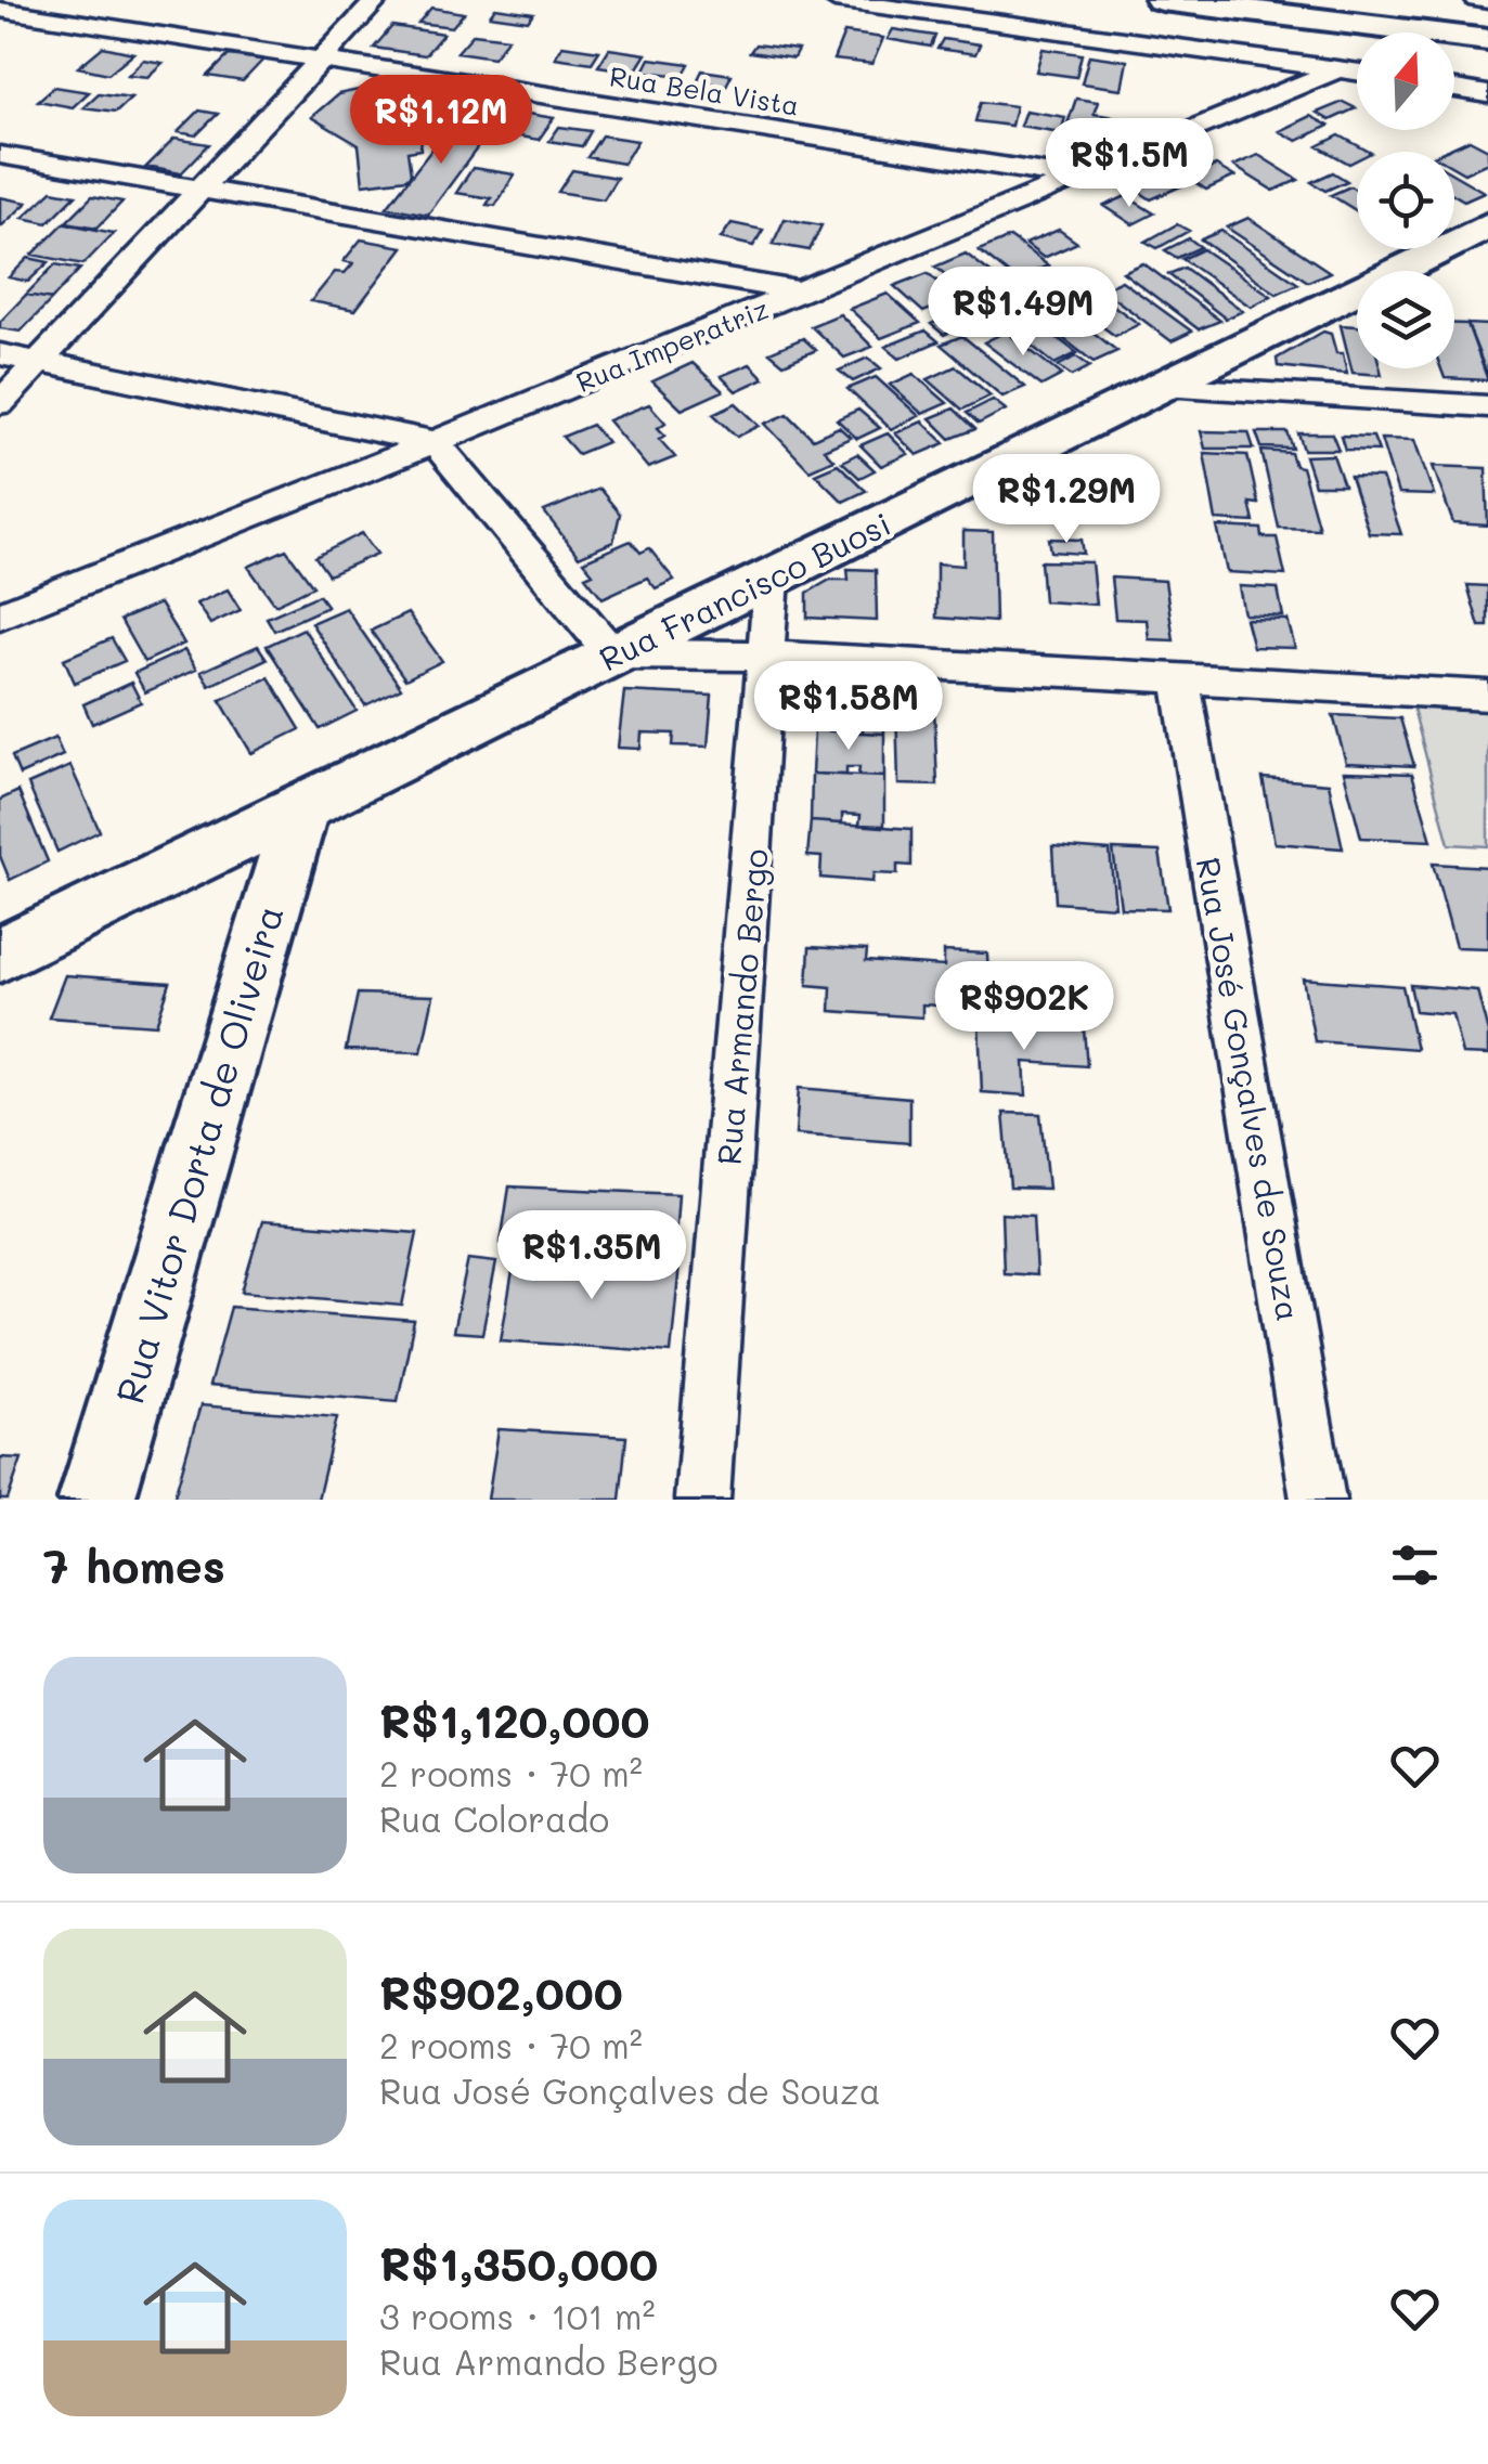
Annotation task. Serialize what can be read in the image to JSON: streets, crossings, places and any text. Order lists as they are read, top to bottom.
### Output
{
  "streets": {
    "street": [
      "Rua Bela Vista",
      "Rua Imperatriz",
      "Rua Francisco Buosi",
      "Rua Armando Bergo",
      "Rua José Gonçalves de Souza",
      "Rua Vitor Dorta de Oliveira"
    ]
  },
  "crossings": [
    ["Rua Bela Vista", "Rua Imperatriz"],
    ["Rua Francisco Buosi", "Rua Armando Bergo"],
    ["Rua Francisco Buosi", "Rua Vitor Dorta de Oliveira"]
  ],
  "north": "top",
  "page": {
    "price": [
      "R$1.12M",
      "R$1.5M",
      "R$1.49M",
      "R$1.29M",
      "R$1.58M",
      "R$902K",
      "R$1.35M"
    ],
    "heading": "7 homes",
    "list": [
      {
        "name": "R$1,120,000",
        "note": "2 rooms · 70 m² · Rua Colorado"
      },
      {
        "name": "R$902,000",
        "note": "2 rooms · 70 m² · Rua José Gonçalves de Souza"
      },
      {
        "name": "R$1,350,000",
        "note": "3 rooms · 101 m² · Rua Armando Bergo"
      }
    ]
  }
}
